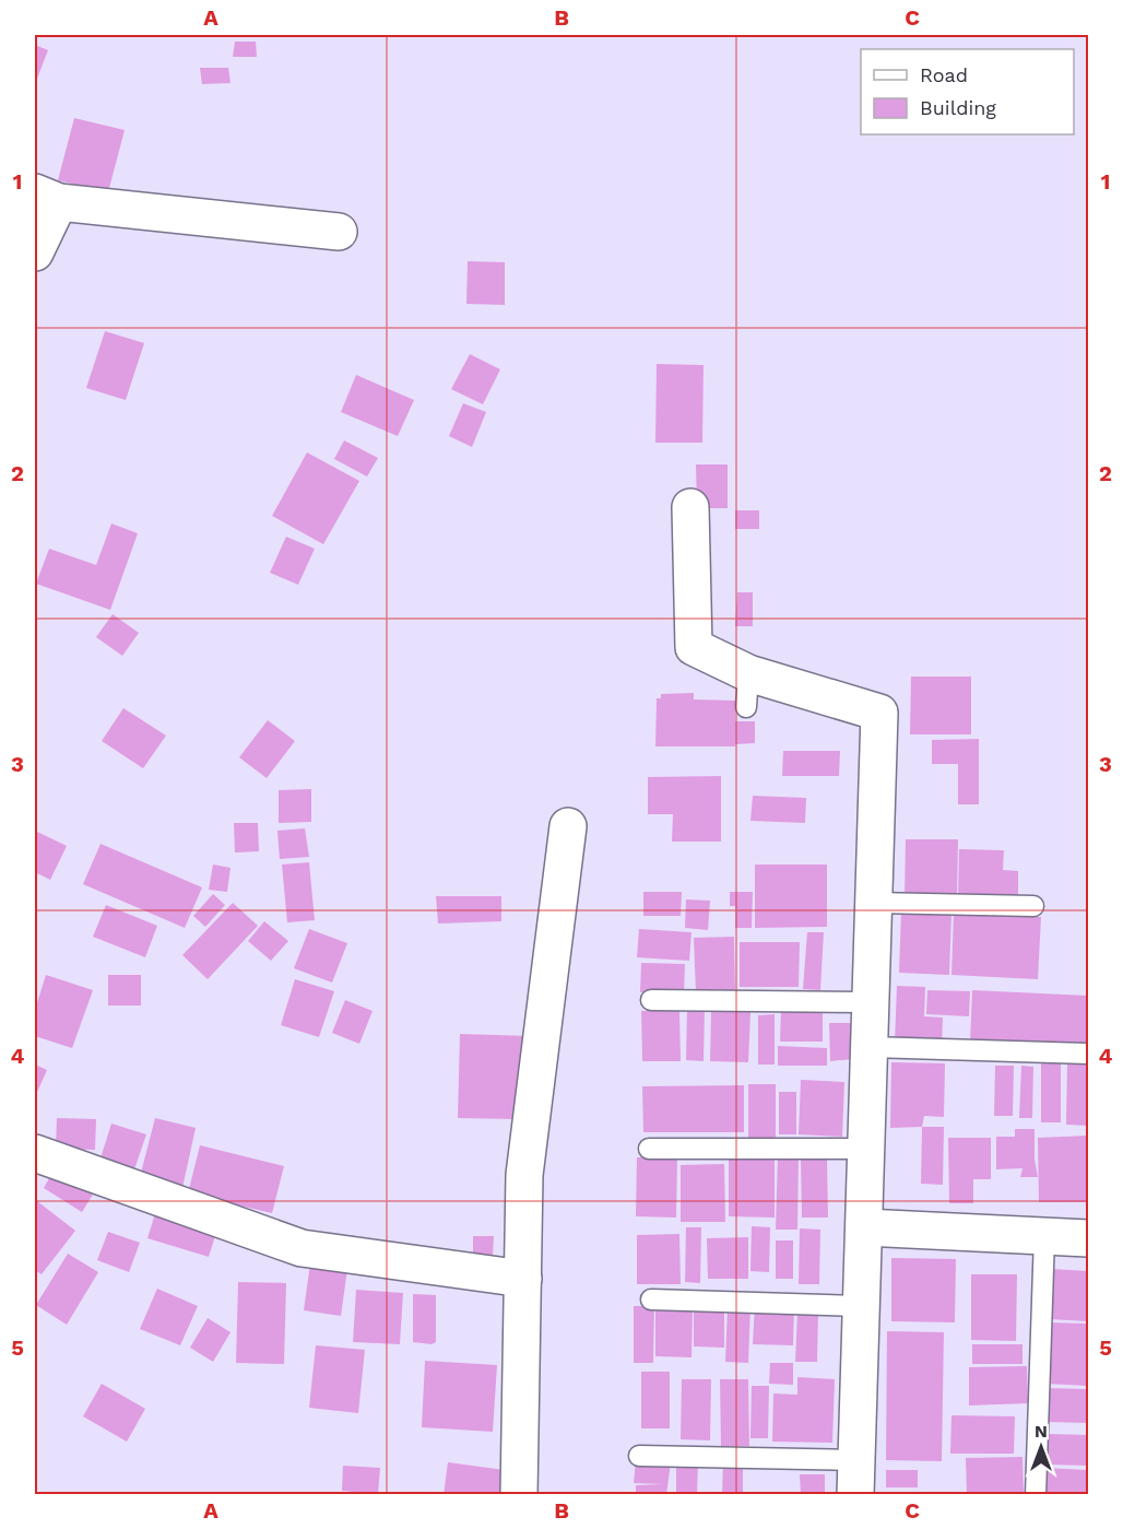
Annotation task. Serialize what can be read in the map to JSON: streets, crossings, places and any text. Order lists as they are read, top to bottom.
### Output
{
  "legend": ["Road", "Building"],
  "north": "top",
  "grid": {
    "columns": ["A", "B", "C"],
    "rows": [
      "1",
      "2",
      "3",
      "4",
      "5"
    ]
  }
}
